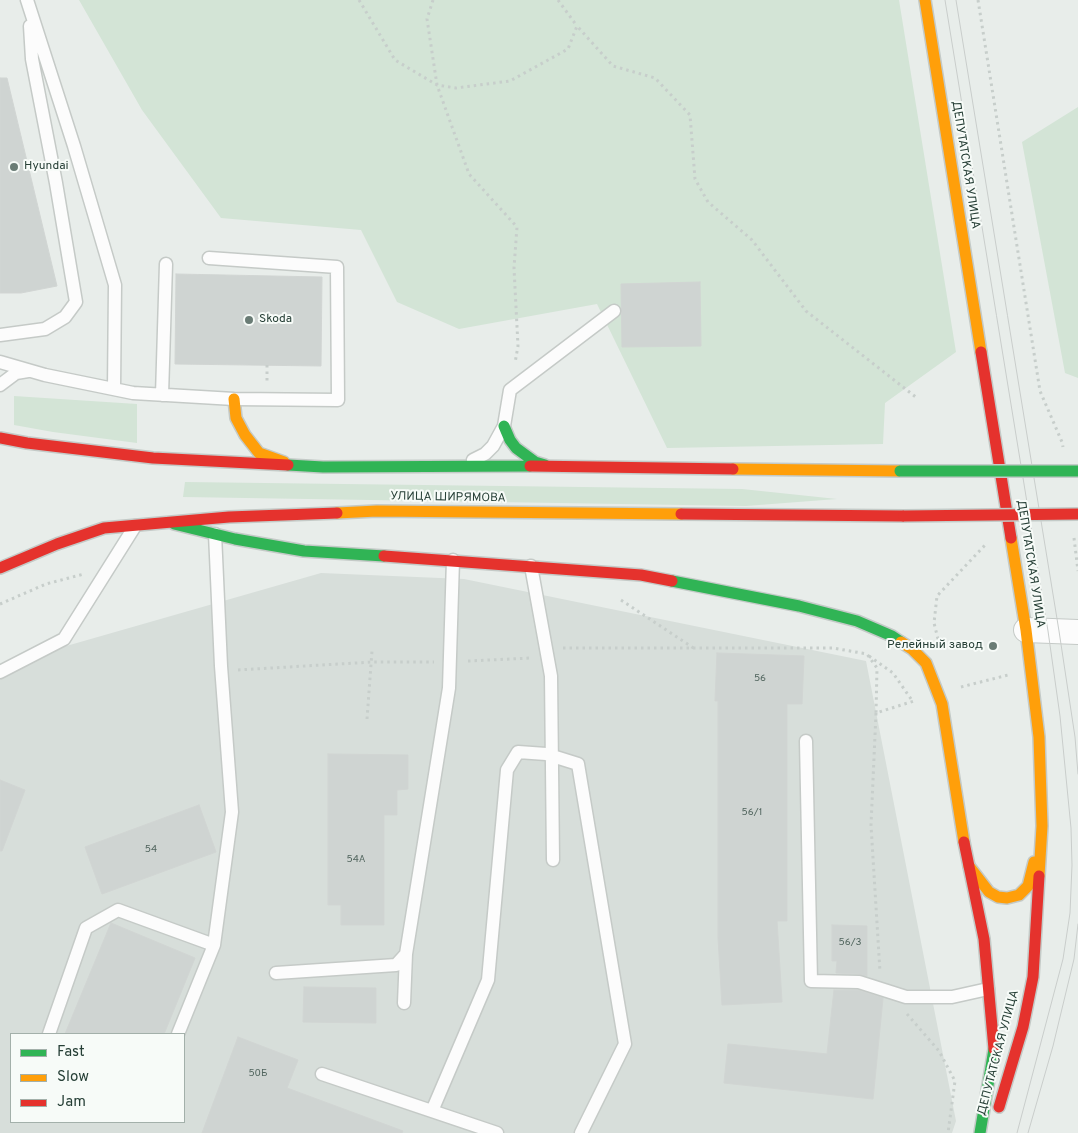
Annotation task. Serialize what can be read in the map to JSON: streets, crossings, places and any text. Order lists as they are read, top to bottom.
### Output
{
  "streets": {
    "main road": ["ДЕПУТАТСКАЯ УЛИЦА", "УЛИЦА ШИРЯМОВА"]
  },
  "places": ["Hyundai", "Skoda", "Релейный завод"],
  "house_numbers": [
    "56",
    "56/1",
    "54",
    "54А",
    "56/3",
    "50Б"
  ],
  "legend": ["Fast", "Slow", "Jam"]
}
